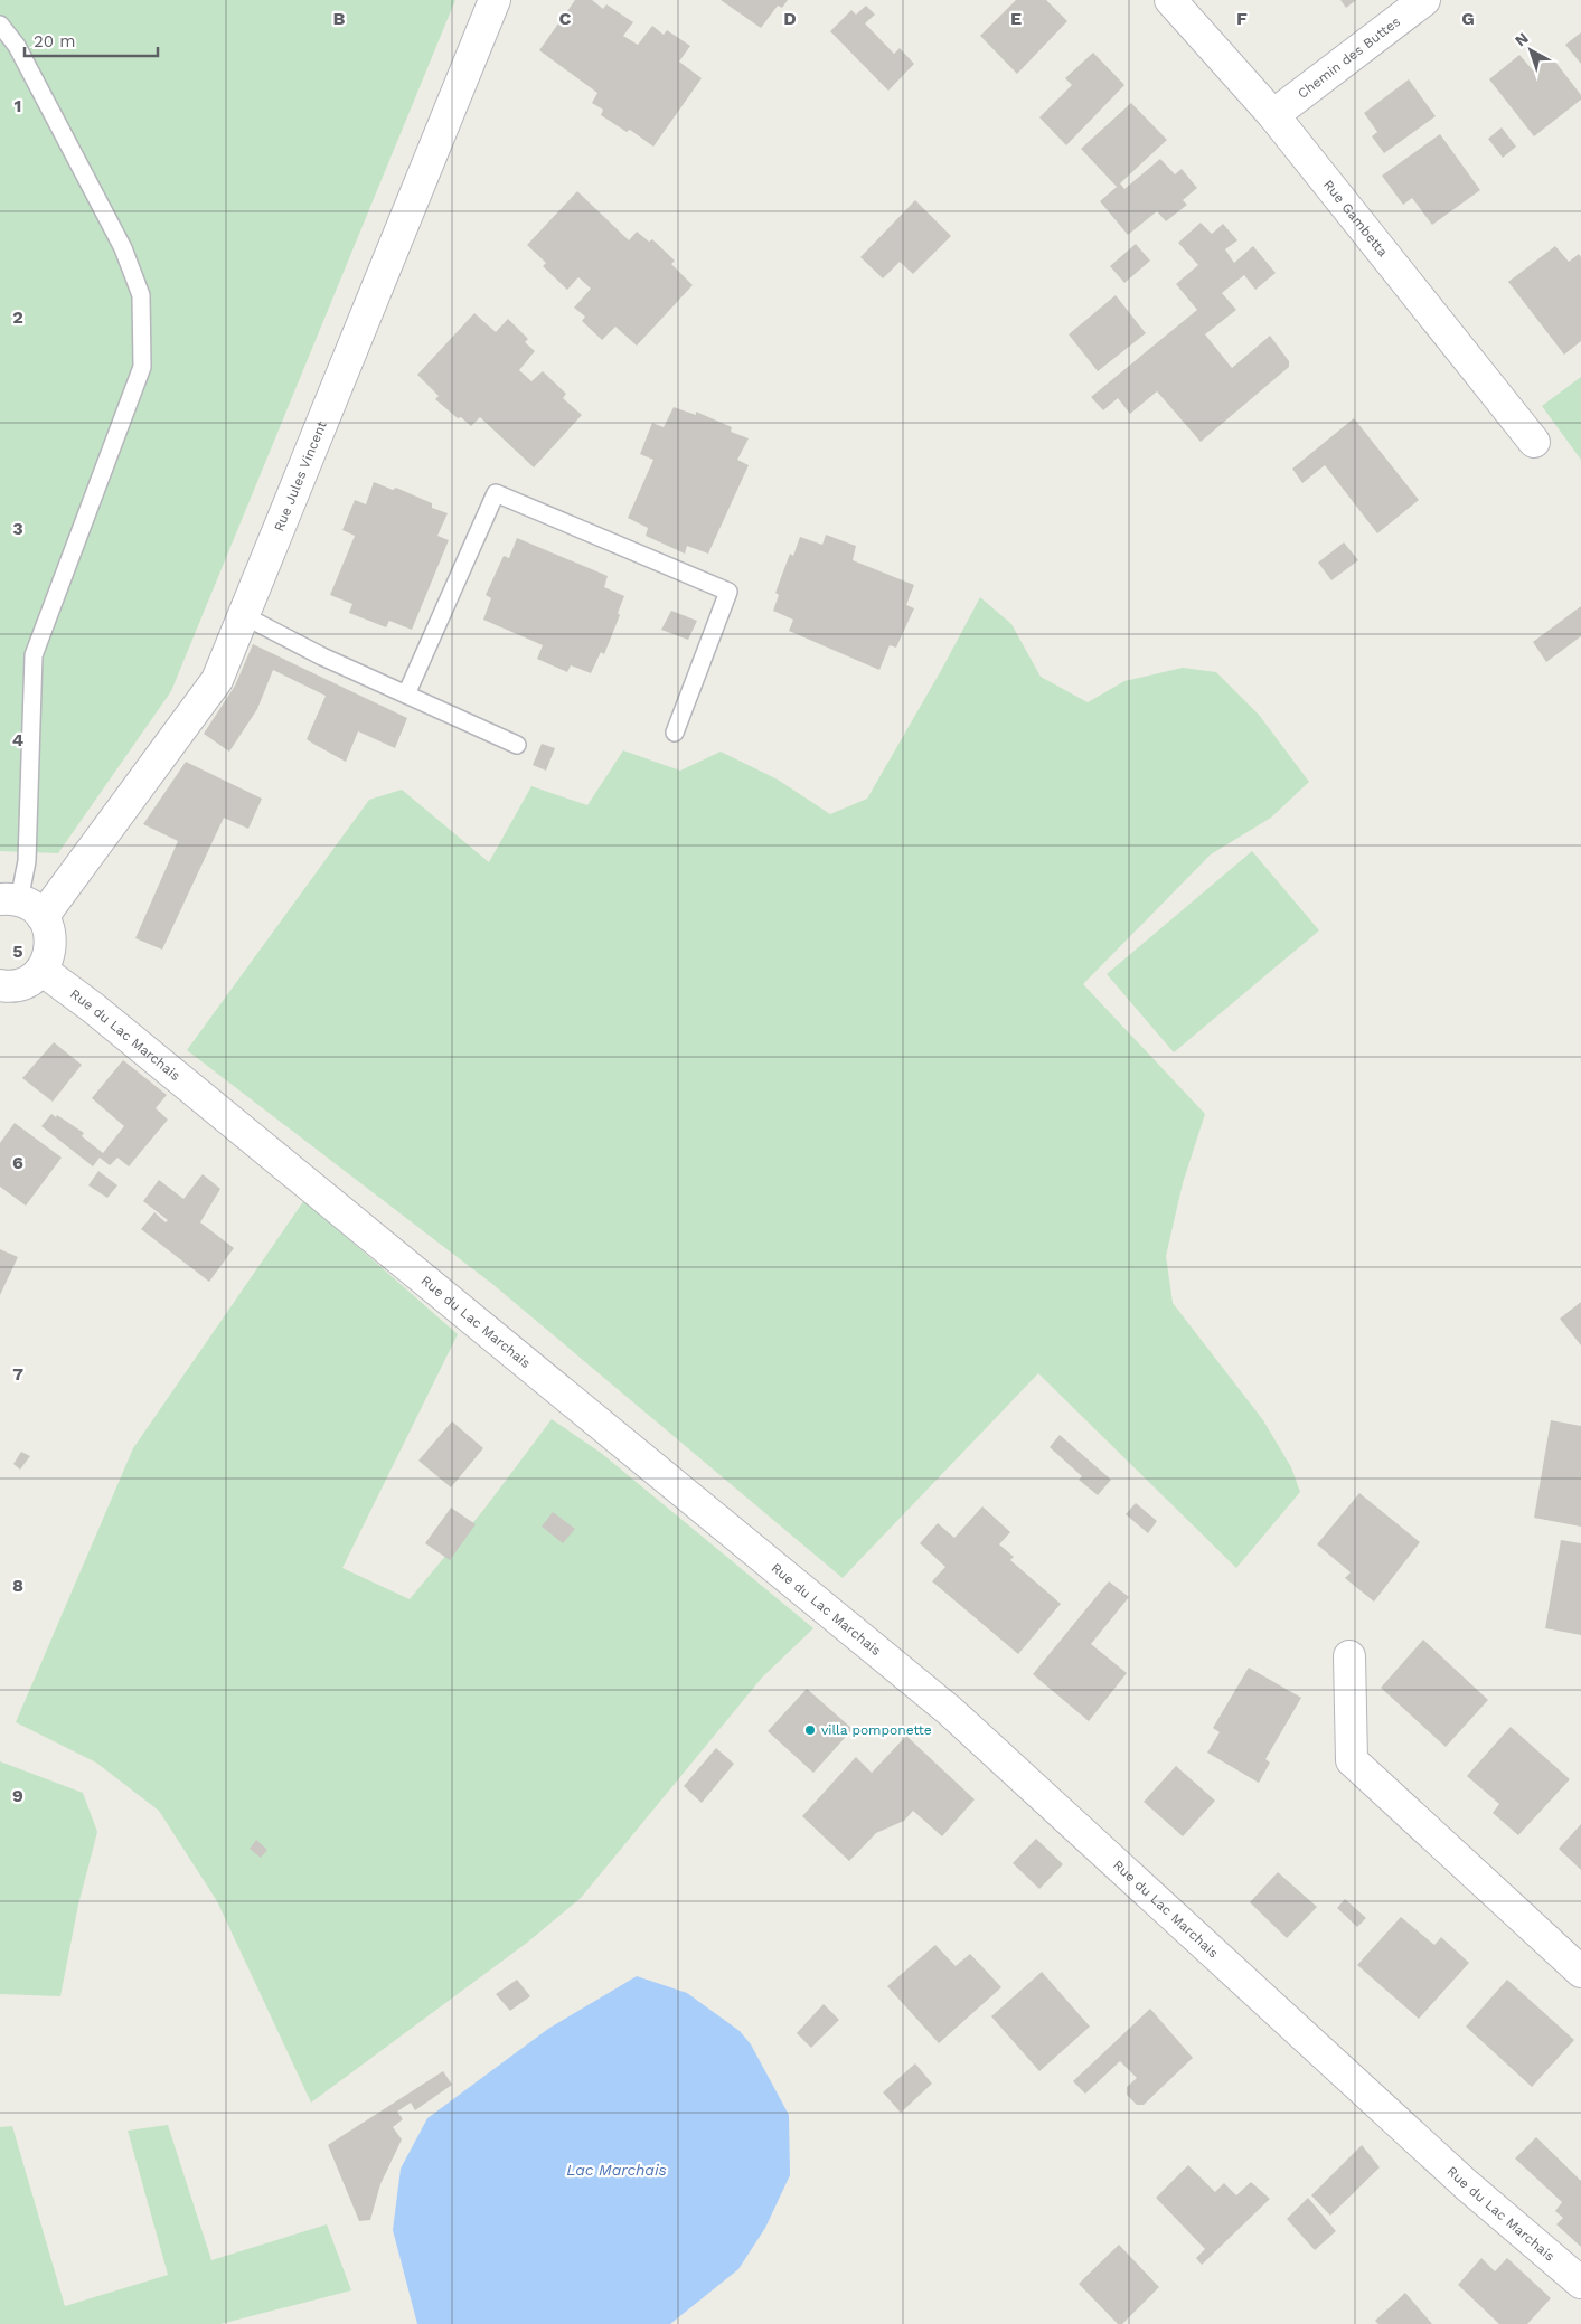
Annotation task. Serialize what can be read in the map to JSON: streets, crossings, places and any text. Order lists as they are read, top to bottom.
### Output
{
  "streets": {
    "street": [
      "Chemin des Buttes",
      "Rue Gambetta",
      "Rue Jules Vincent",
      "Rue du Lac Marchais"
    ]
  },
  "crossings": [
    ["Chemin des Buttes", "Rue Gambetta"]
  ],
  "water": ["Lac Marchais"],
  "places": ["villa pomponette"],
  "scale_bar": "20 m",
  "north": "top left",
  "grid": {
    "columns": [
      "B",
      "C",
      "D",
      "E",
      "F",
      "G"
    ],
    "rows": [
      "1",
      "2",
      "3",
      "4",
      "5",
      "6",
      "7",
      "8",
      "9"
    ]
  }
}
